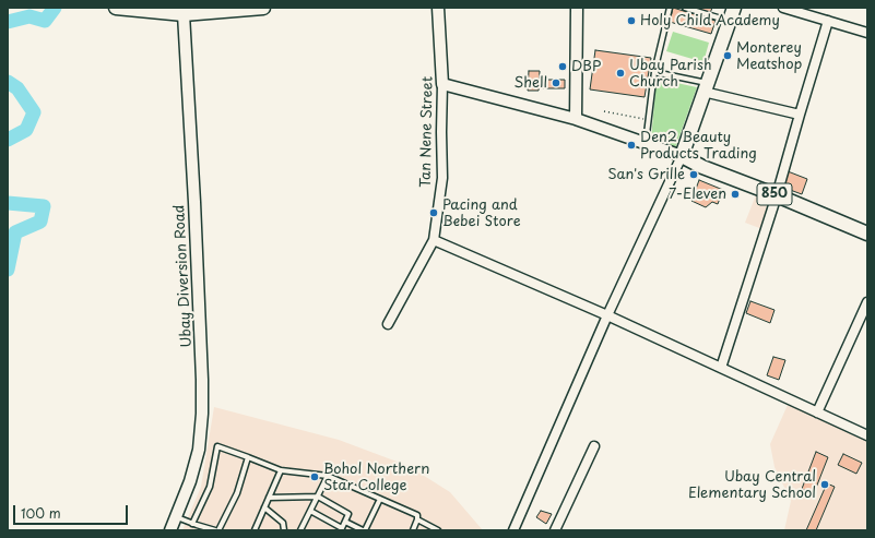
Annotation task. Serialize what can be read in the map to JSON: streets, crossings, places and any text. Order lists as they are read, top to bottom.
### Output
{
  "streets": {
    "main road": ["850"],
    "street": ["Tan Nene Street", "Ubay Diversion Road"]
  },
  "places": [
    "Holy Child Academy",
    "Monterey Meatshop",
    "DBP",
    "Ubay Parish Church",
    "Shell",
    "Den2 Beauty Products Trading",
    "San's Grille",
    "7-Eleven",
    "Pacing and Bebei Store",
    "Bohol Northern Star College",
    "Ubay Central Elementary School"
  ],
  "scale_bar": "100 m"
}
